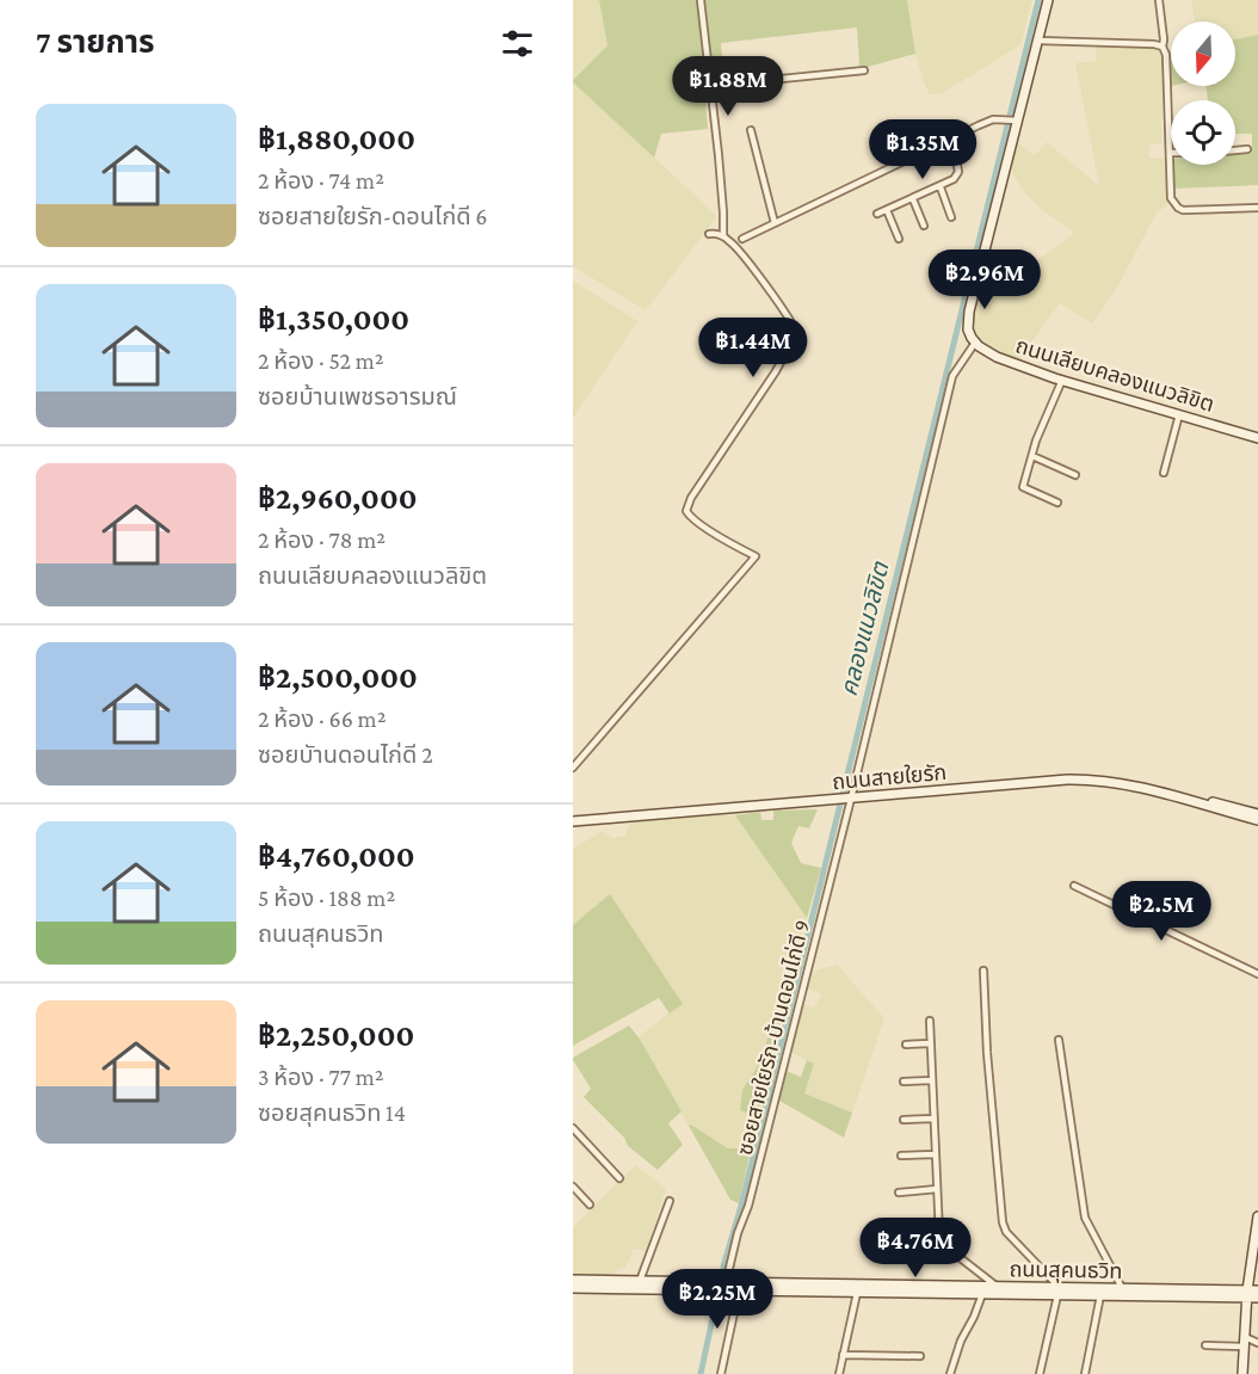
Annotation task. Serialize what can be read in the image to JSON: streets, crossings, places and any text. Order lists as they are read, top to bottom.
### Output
{
  "streets": {
    "street": [
      "ถนนเลียบคลองแนวลิขิต",
      "ถนนสายใยรัก",
      "ซอยสายใยรัก-บ้านดอนไก่ดี 9",
      "ถนนสุคนธวิท"
    ]
  },
  "crossings": [
    ["ถนนเลียบคลองแนวลิขิต", "ซอยสายใยรัก-บ้านดอนไก่ดี 9"],
    ["ถนนสายใยรัก", "ซอยสายใยรัก-บ้านดอนไก่ดี 9"],
    ["ซอยสายใยรัก-บ้านดอนไก่ดี 9", "ถนนสุคนธวิท"]
  ],
  "water": ["คลองแนวลิขิต"],
  "north": "bottom",
  "page": {
    "heading": "7 รายการ",
    "price": [
      "฿1.88M",
      "฿1.35M",
      "฿2.96M",
      "฿1.44M",
      "฿2.5M",
      "฿4.76M",
      "฿2.25M"
    ],
    "list": [
      {
        "name": "฿1,880,000",
        "note": "2 ห้อง · 74 m² · ซอยสายใยรัก-ดอนไก่ดี 6"
      },
      {
        "name": "฿1,350,000",
        "note": "2 ห้อง · 52 m² · ซอยบ้านเพชรอารมณ์"
      },
      {
        "name": "฿2,960,000",
        "note": "2 ห้อง · 78 m² · ถนนเลียบคลองแนวลิขิต"
      },
      {
        "name": "฿2,500,000",
        "note": "2 ห้อง · 66 m² · ซอยบัานดอนไก่ดี 2"
      },
      {
        "name": "฿4,760,000",
        "note": "5 ห้อง · 188 m² · ถนนสุคนธวิท"
      },
      {
        "name": "฿2,250,000",
        "note": "3 ห้อง · 77 m² · ซอยสุคนธวิท 14"
      }
    ]
  }
}
